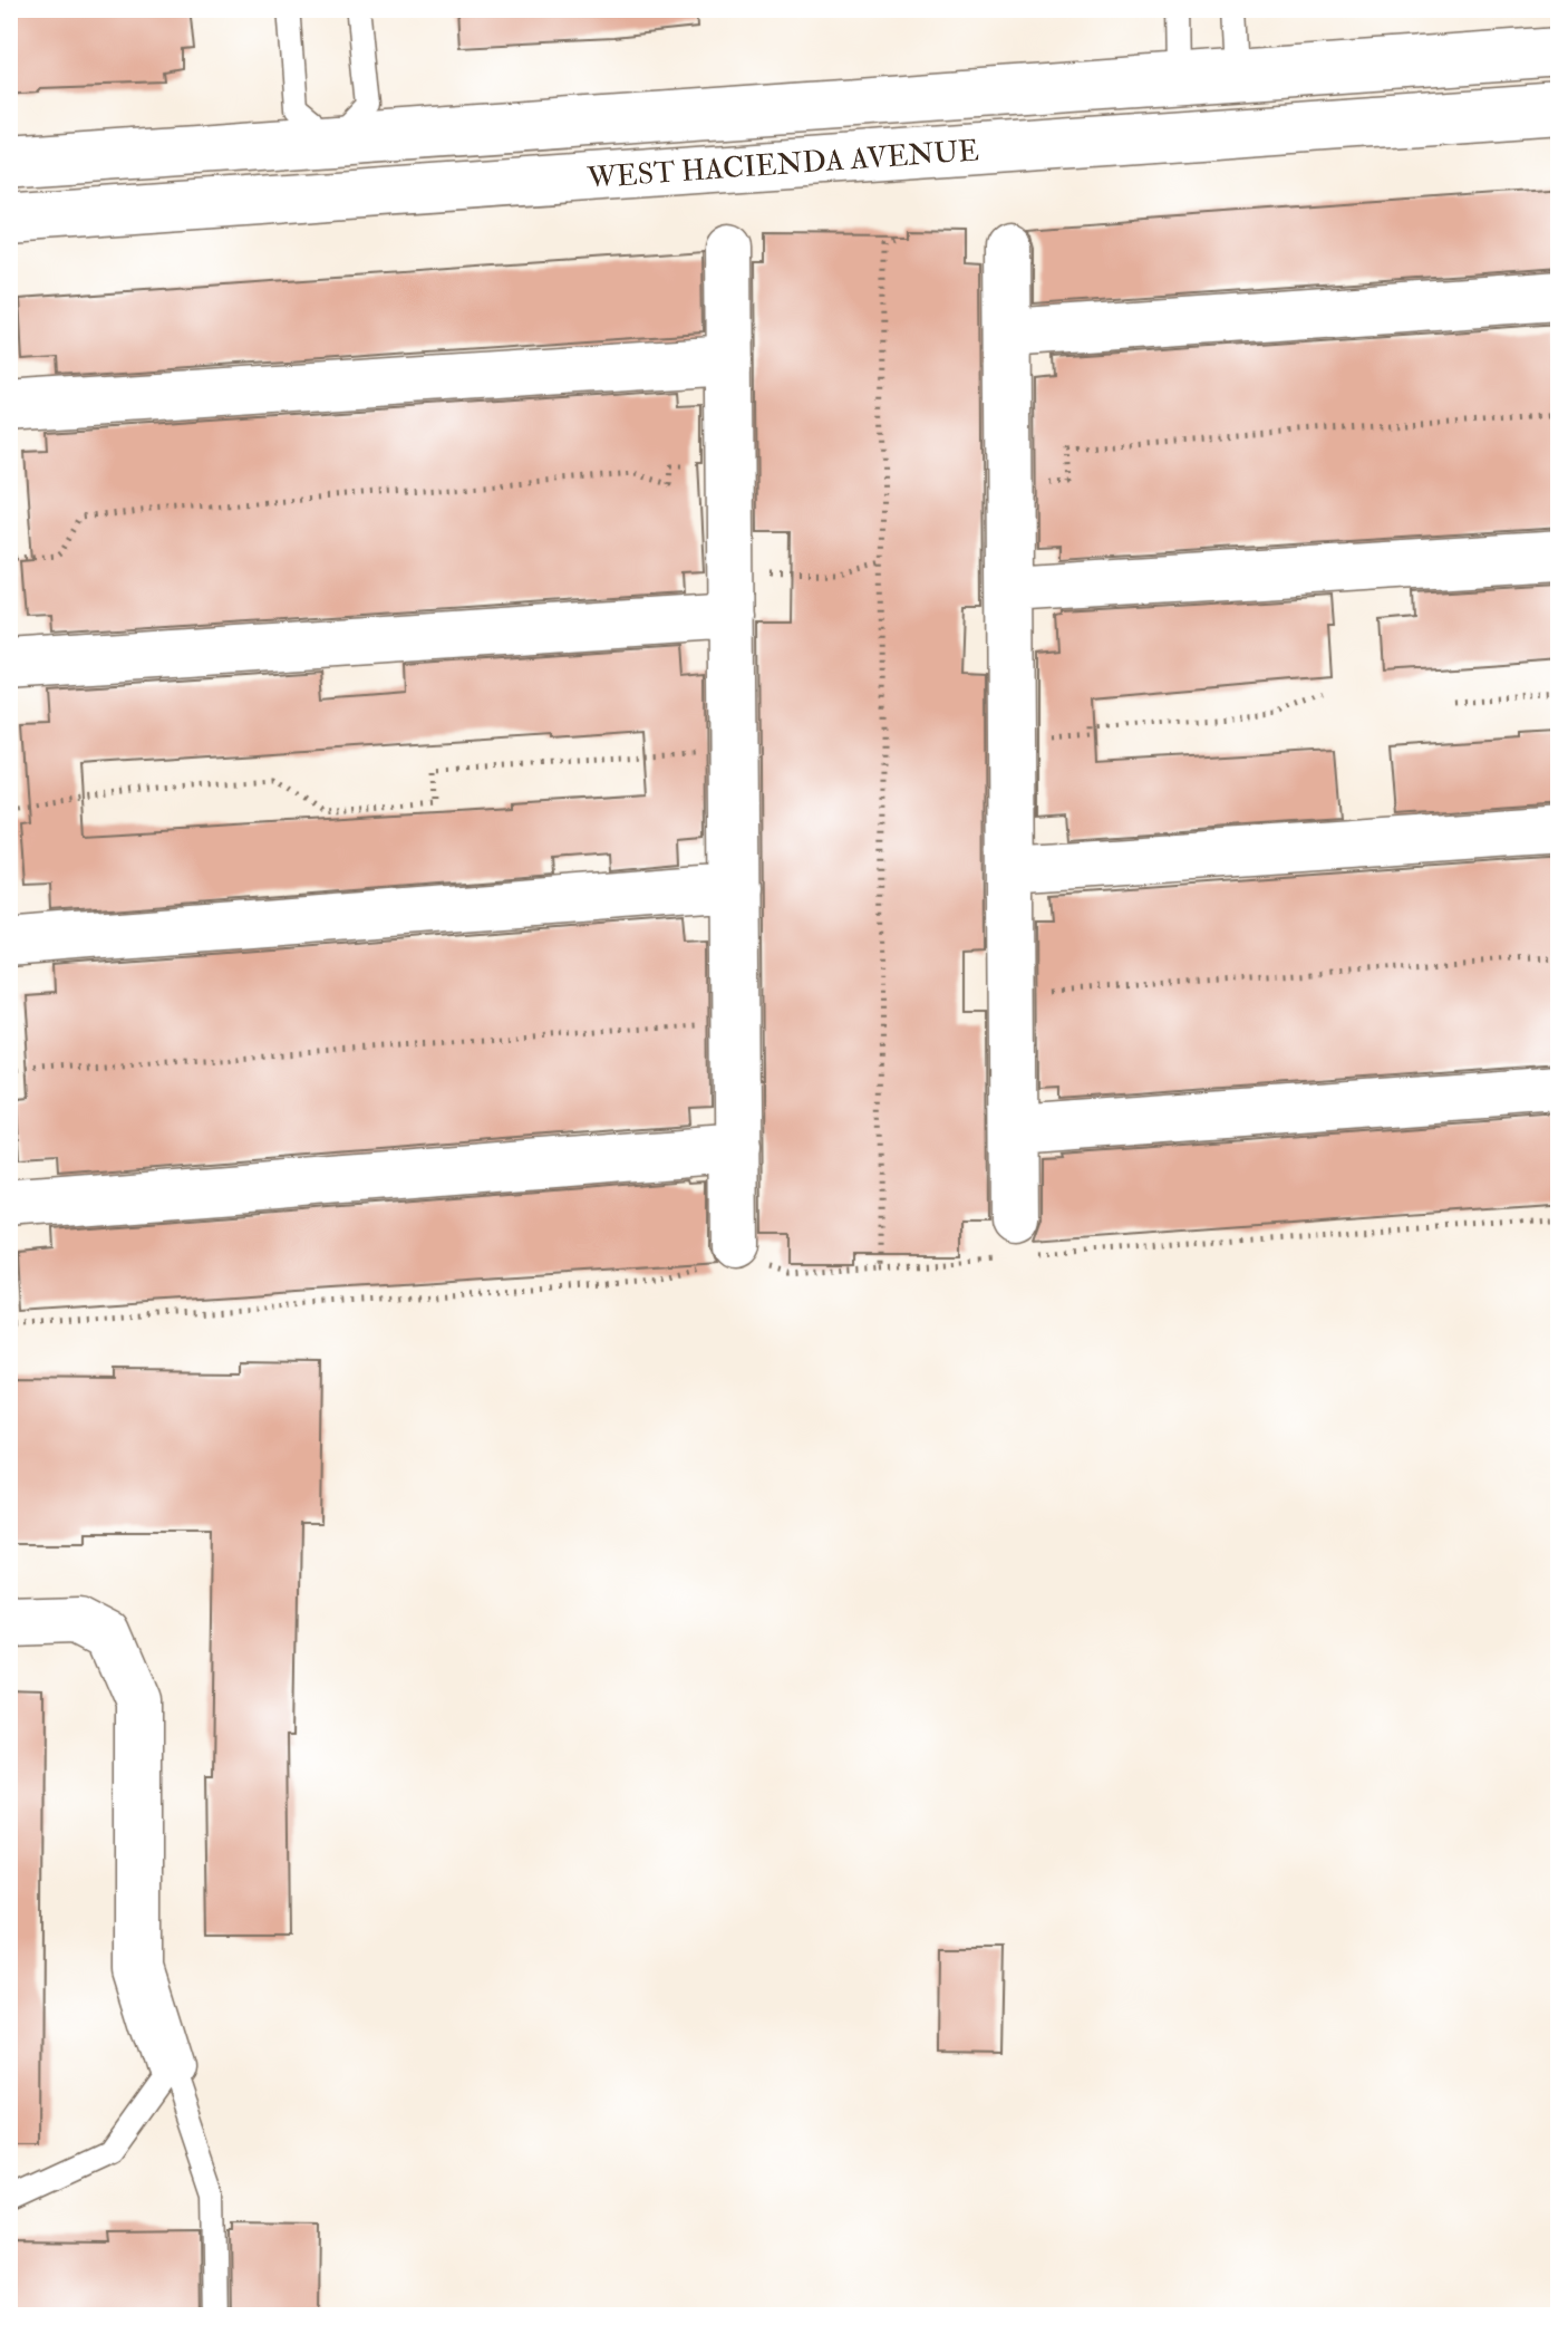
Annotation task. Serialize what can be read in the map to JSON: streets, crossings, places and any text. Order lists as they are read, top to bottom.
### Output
{
  "streets": {
    "main road": ["WEST HACIENDA AVENUE"]
  }
}
